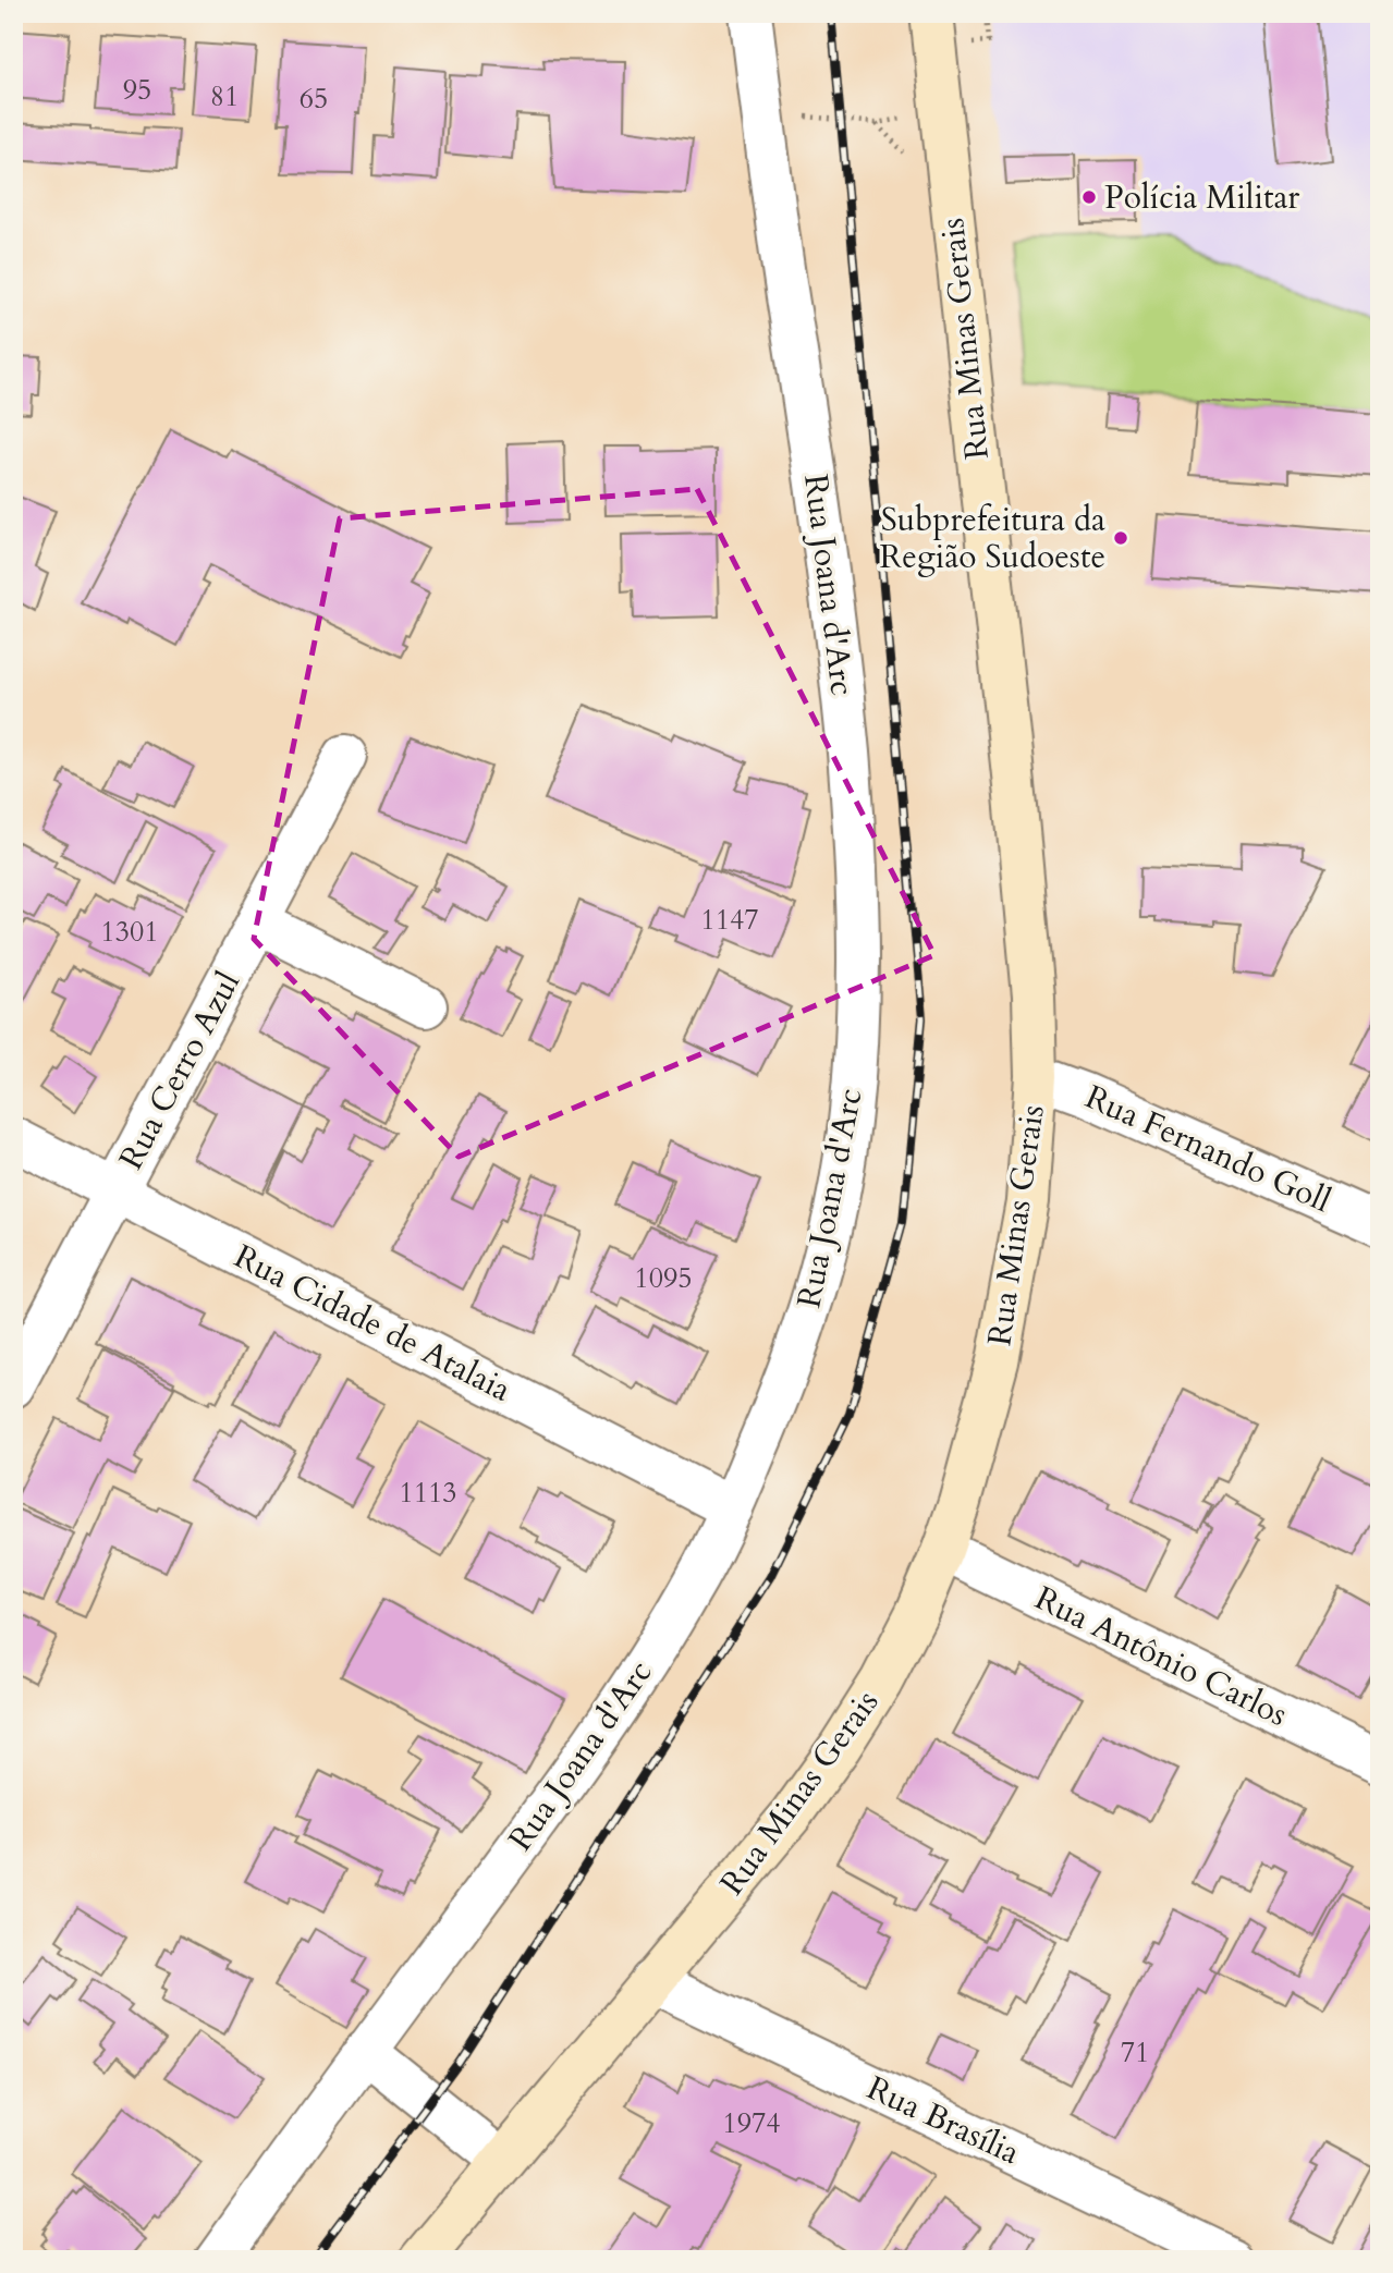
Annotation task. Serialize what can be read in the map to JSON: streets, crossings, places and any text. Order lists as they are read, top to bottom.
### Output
{
  "streets": {
    "main road": ["Rua Minas Gerais"],
    "street": [
      "Rua Joana d'Arc",
      "Rua Cerro Azul",
      "Rua Fernando Goll",
      "Rua Cidade de Atalaia",
      "Rua Antônio Carlos",
      "Rua Brasília"
    ]
  },
  "crossings": [
    ["Rua Minas Gerais", "Rua Fernando Goll"],
    ["Rua Minas Gerais", "Rua Antônio Carlos"],
    ["Rua Minas Gerais", "Rua Brasília"],
    ["Rua Joana d'Arc", "Rua Cidade de Atalaia"],
    ["Rua Cerro Azul", "Rua Cidade de Atalaia"]
  ],
  "places": ["Polícia Militar", "Subprefeitura da Região Sudoeste"],
  "house_numbers": [
    "95",
    "81",
    "65",
    "1147",
    "1301",
    "1095",
    "1113",
    "71",
    "1974"
  ]
}
